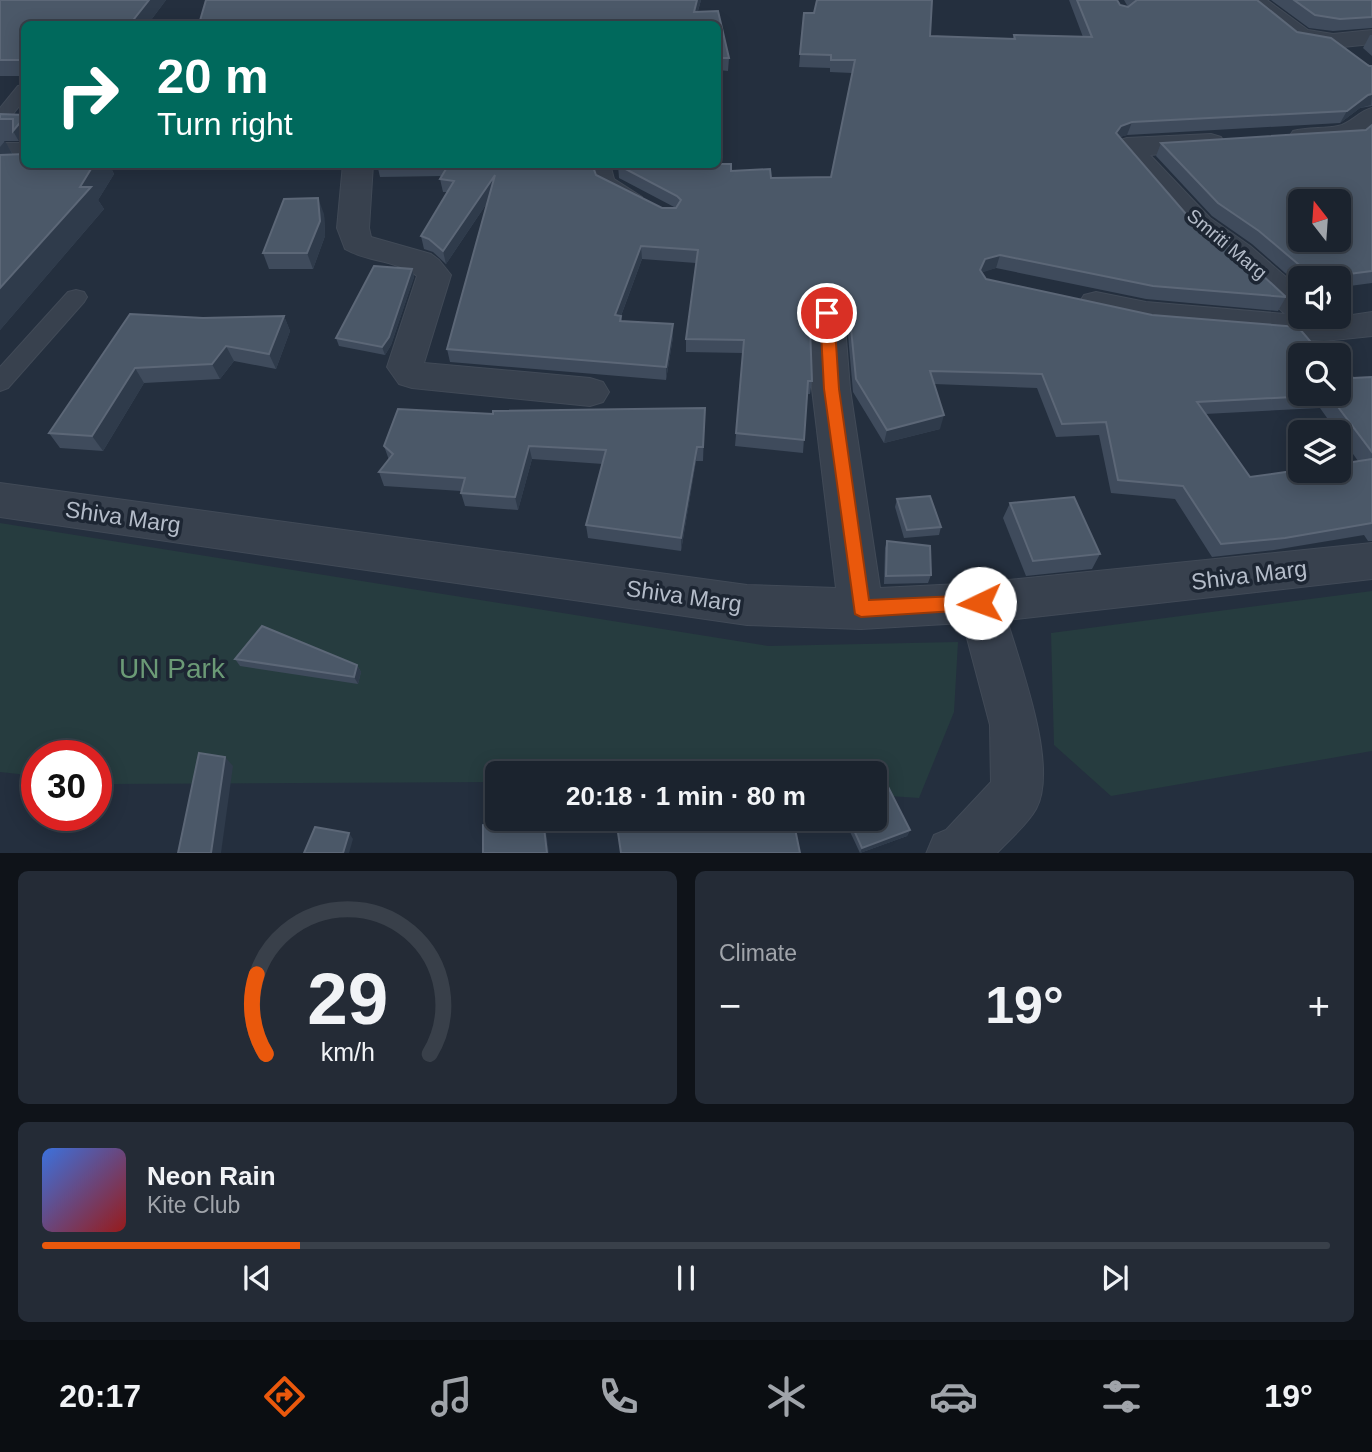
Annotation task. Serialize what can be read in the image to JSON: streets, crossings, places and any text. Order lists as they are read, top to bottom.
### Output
{
  "streets": {
    "street": ["Smriti Marg", "Shiva Marg"]
  },
  "parks": ["UN Park"],
  "north": "top",
  "page": {
    "turn": ["20 m", "Turn right"],
    "limit": "30",
    "trip": "20:18 · 1 min · 80 m",
    "tile": "Climate",
    "heat": ["−", "19°", "+"],
    "song": ["Neon Rain", "Kite Club"],
    "tabs": ["20:17", "19°"],
    "gauge": ["29", "km/h"]
  }
}
